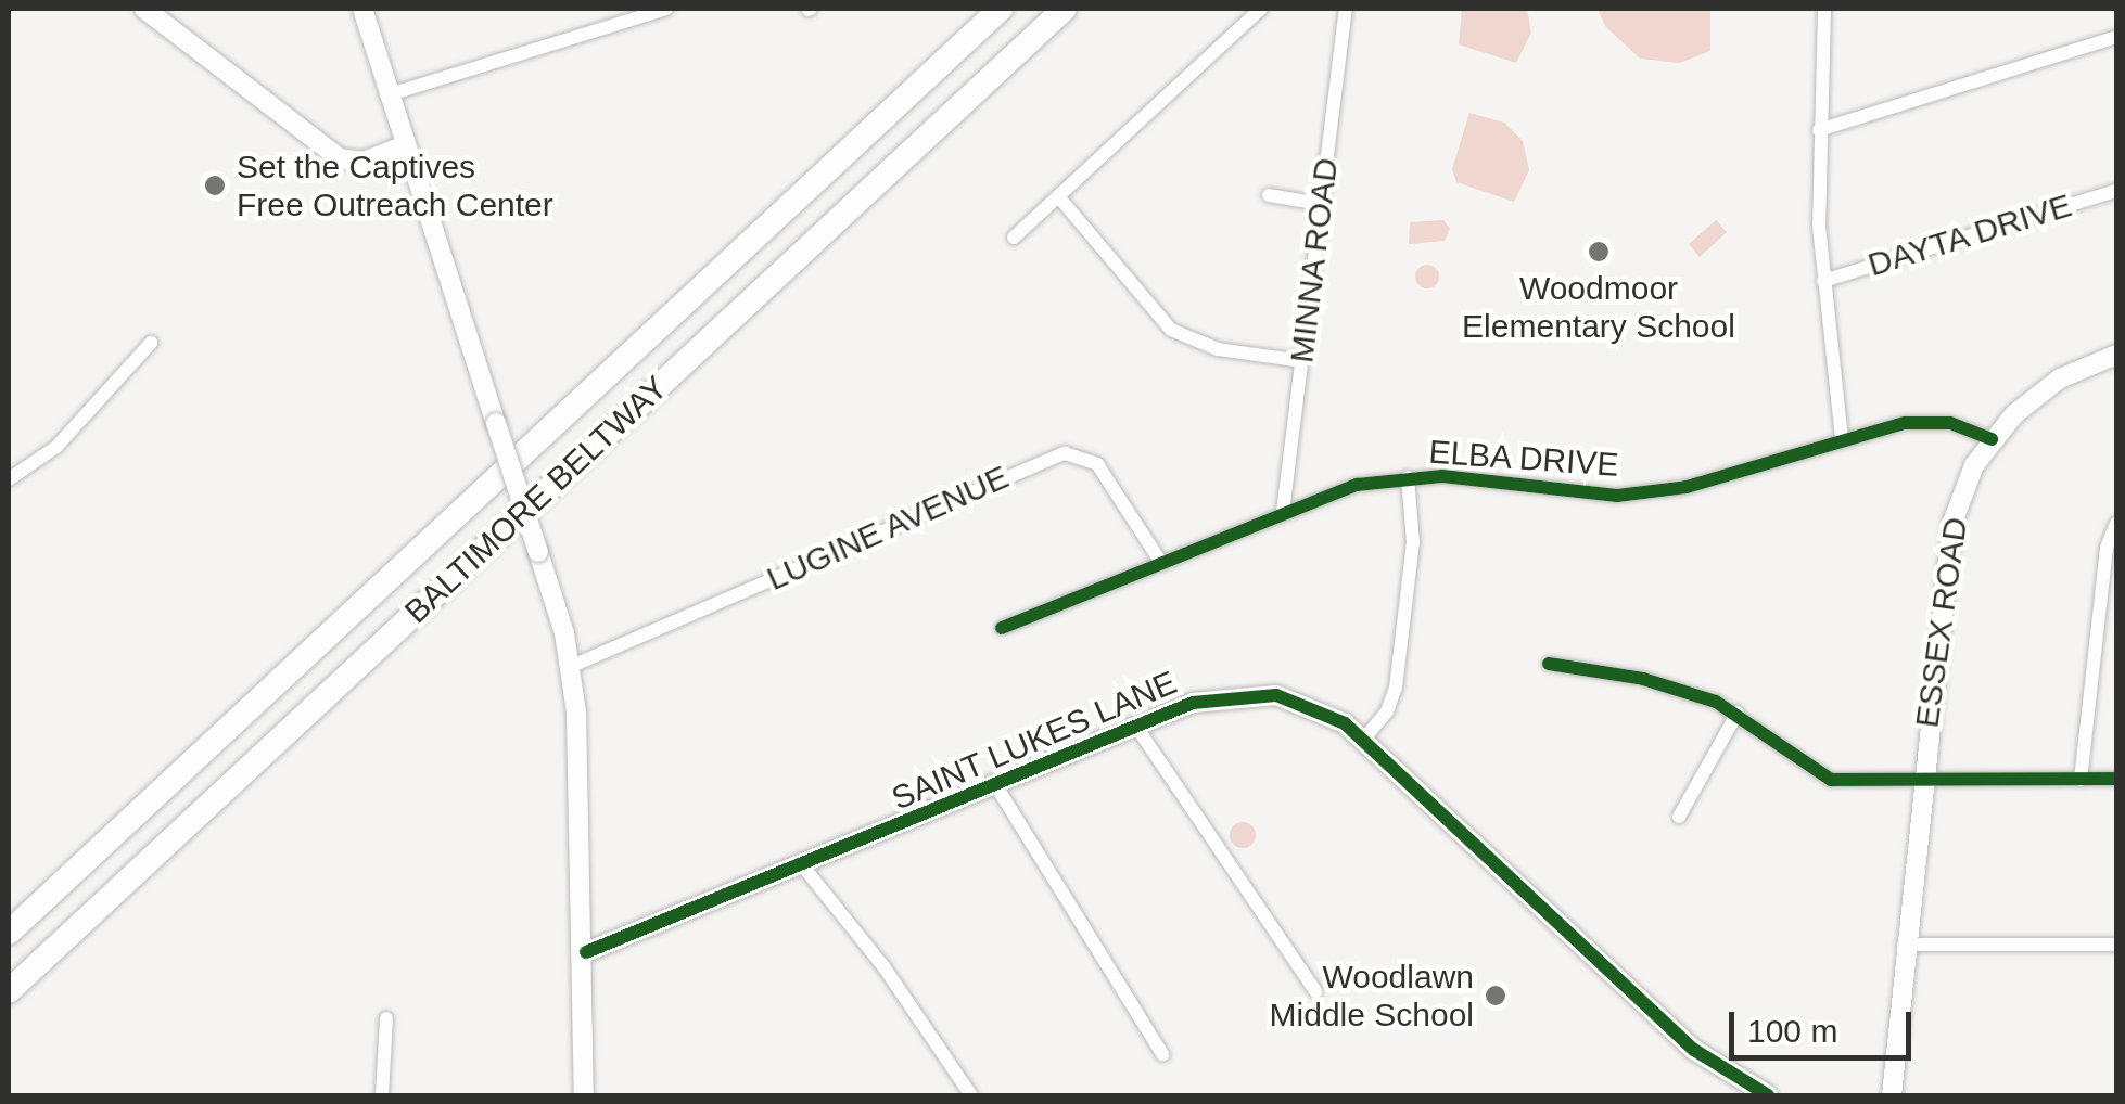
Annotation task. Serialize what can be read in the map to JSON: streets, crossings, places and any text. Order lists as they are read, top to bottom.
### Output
{
  "streets": {
    "highway": ["BALTIMORE BELTWAY"],
    "street": [
      "DAYTA DRIVE",
      "MINNA ROAD",
      "ELBA DRIVE",
      "LUGINE AVENUE",
      "ESSEX ROAD",
      "SAINT LUKES LANE"
    ]
  },
  "crossings": [
    ["MINNA ROAD", "ELBA DRIVE"],
    ["ELBA DRIVE", "LUGINE AVENUE"],
    ["ELBA DRIVE", "ESSEX ROAD"]
  ],
  "places": ["Set the Captives Free Outreach Center", "Woodmoor Elementary School", "Woodlawn Middle School"],
  "scale_bar": "100 m"
}
